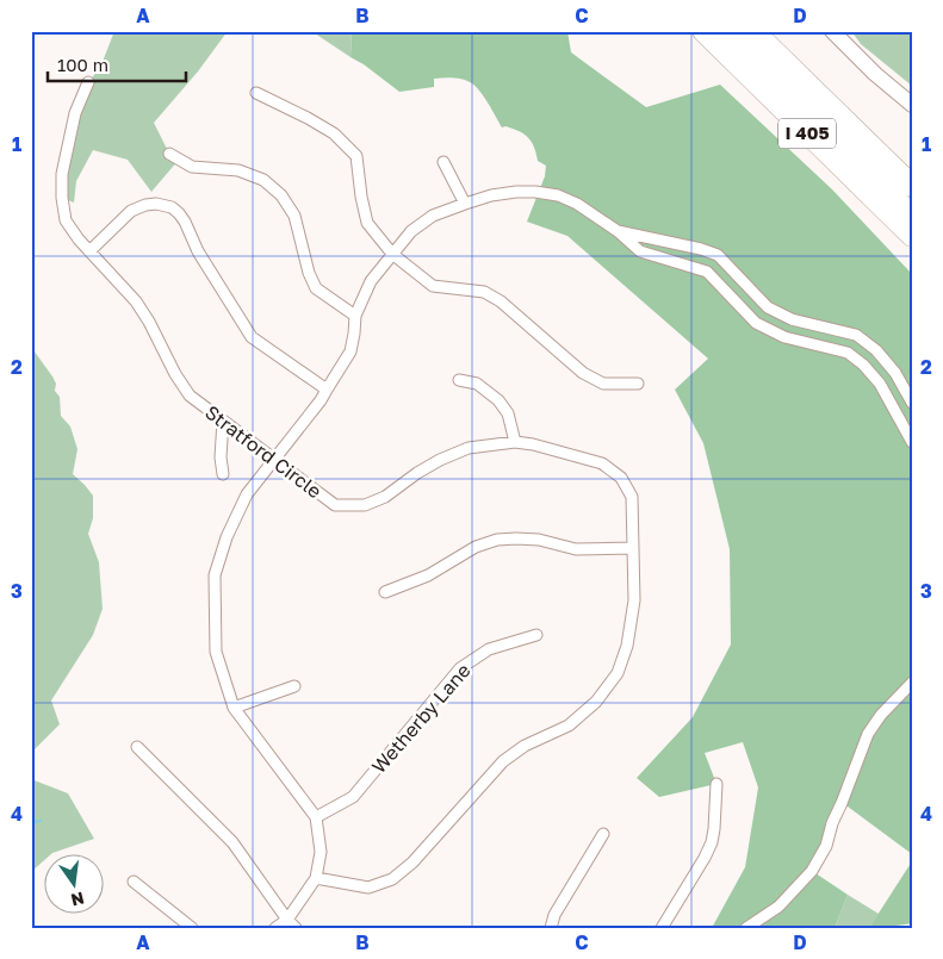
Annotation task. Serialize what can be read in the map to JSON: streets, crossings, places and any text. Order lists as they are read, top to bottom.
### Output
{
  "streets": {
    "highway": ["I 405"],
    "street": ["Stratford Circle", "Wetherby Lane"]
  },
  "scale_bar": "100 m",
  "north": "bottom",
  "grid": {
    "columns": [
      "A",
      "B",
      "C",
      "D"
    ],
    "rows": [
      "1",
      "2",
      "3",
      "4"
    ]
  }
}
